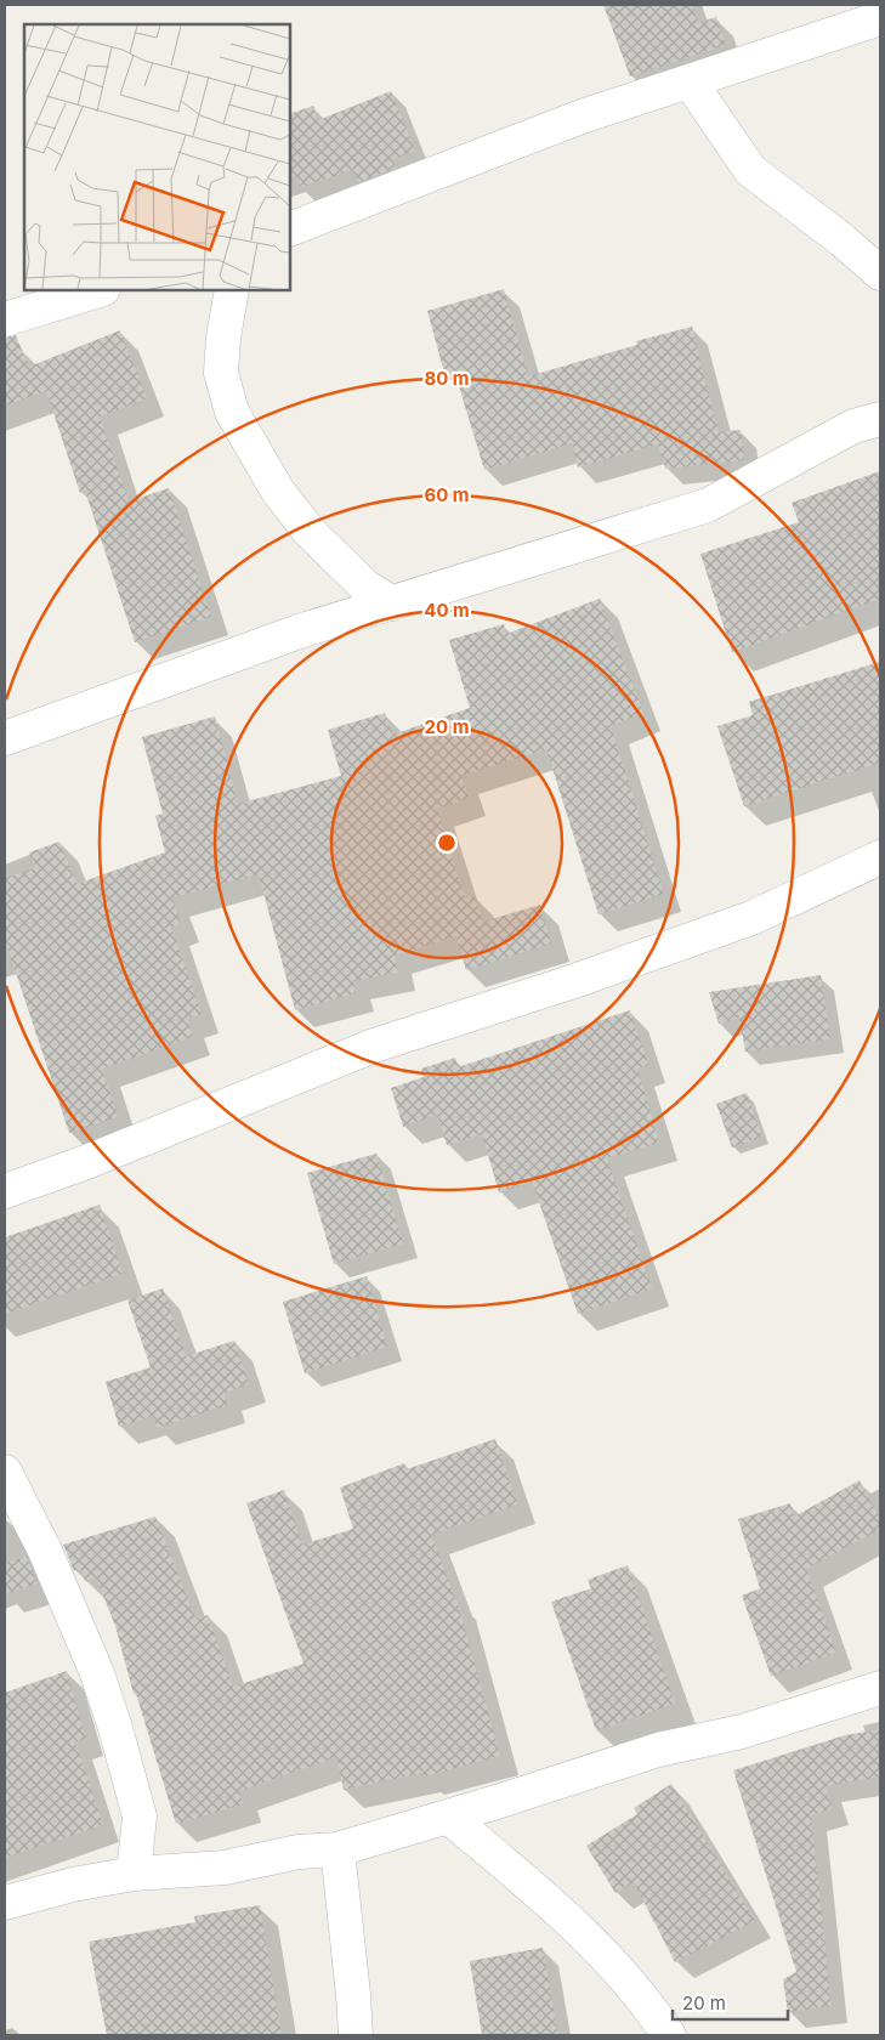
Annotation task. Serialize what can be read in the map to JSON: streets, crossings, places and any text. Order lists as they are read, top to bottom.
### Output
{
  "scale_bar": "20 m",
  "rings": [
    "80 m",
    "60 m",
    "40 m",
    "20 m"
  ]
}
